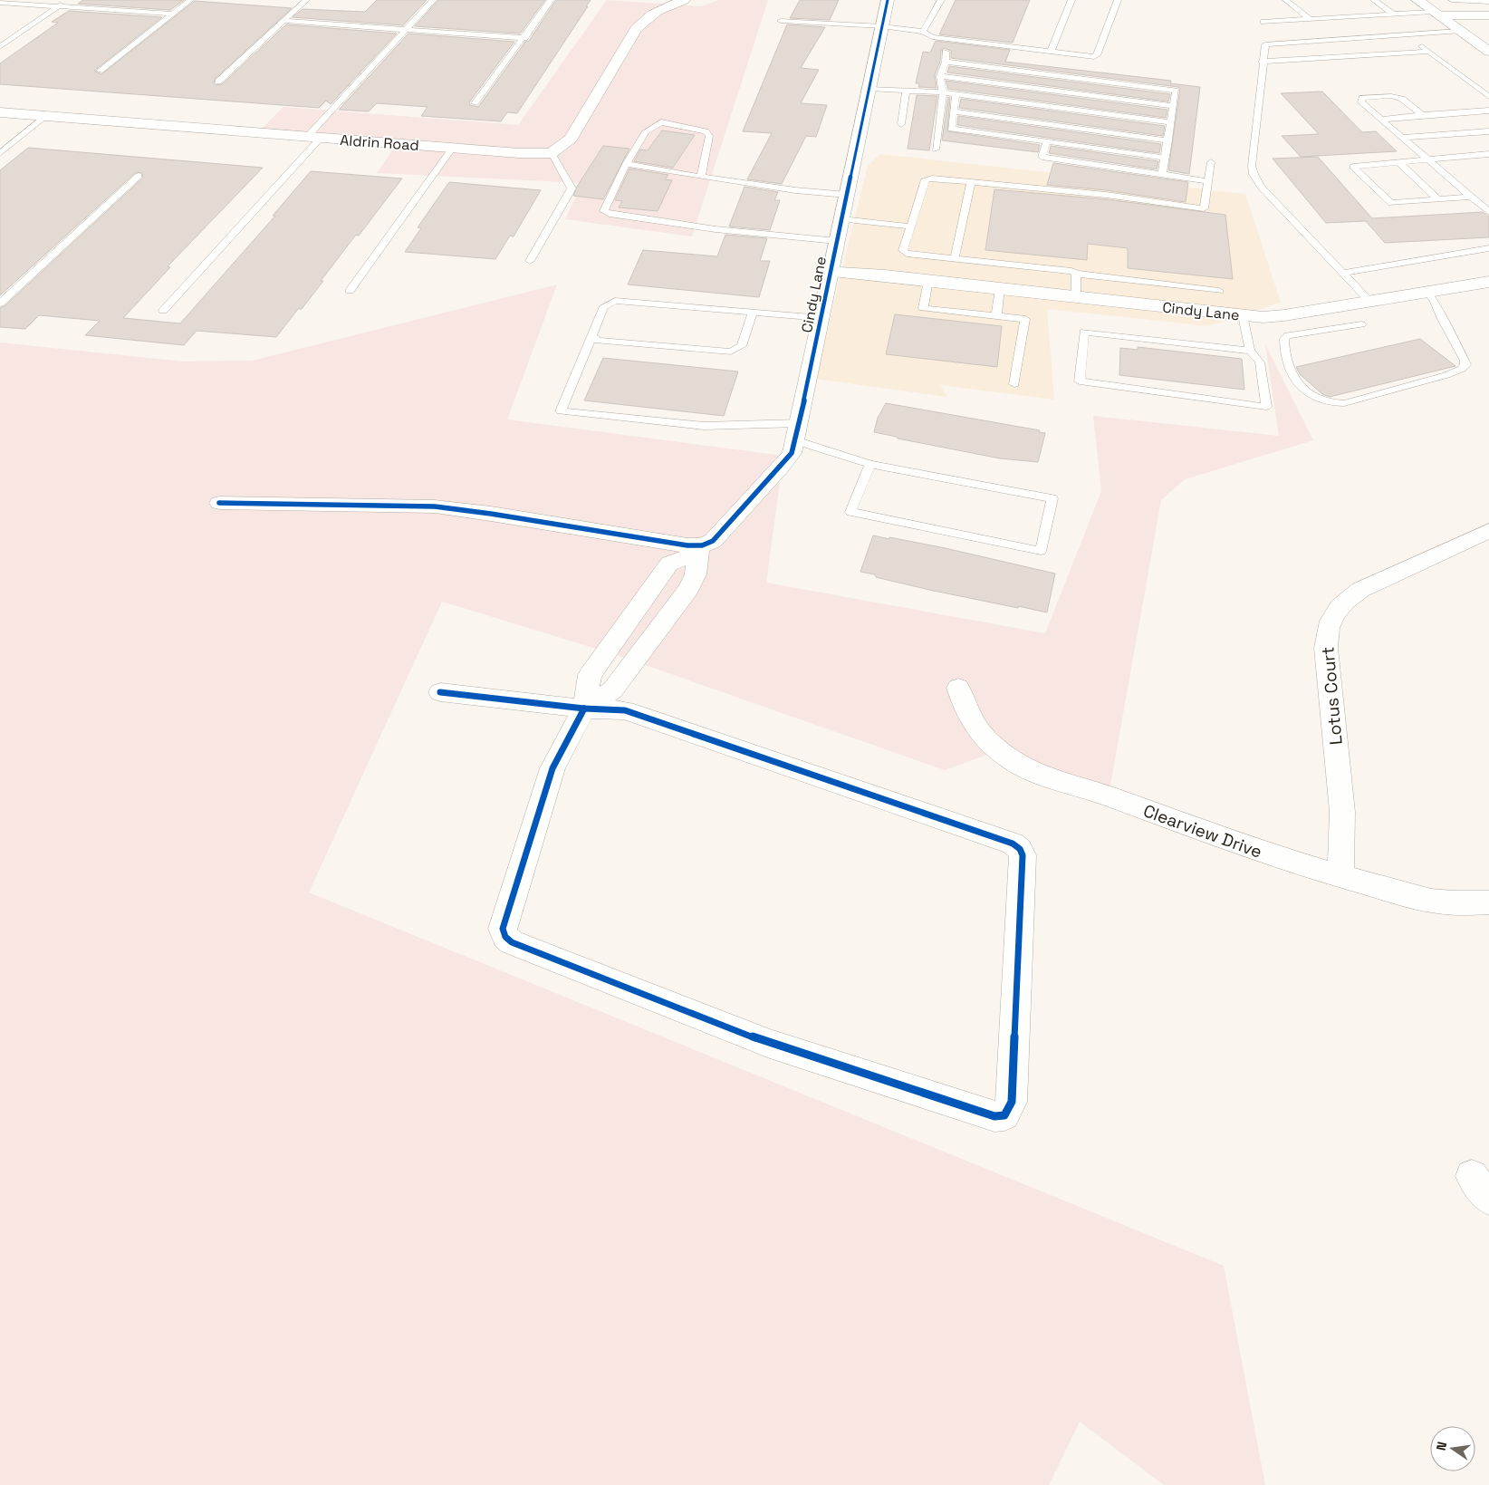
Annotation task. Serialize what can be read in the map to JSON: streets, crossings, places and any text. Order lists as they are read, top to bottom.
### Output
{
  "streets": {
    "street": [
      "Aldrin Road",
      "Cindy Lane",
      "Lotus Court",
      "Clearview Drive"
    ]
  },
  "crossings": [
    ["Lotus Court", "Clearview Drive"]
  ],
  "north": "left"
}
